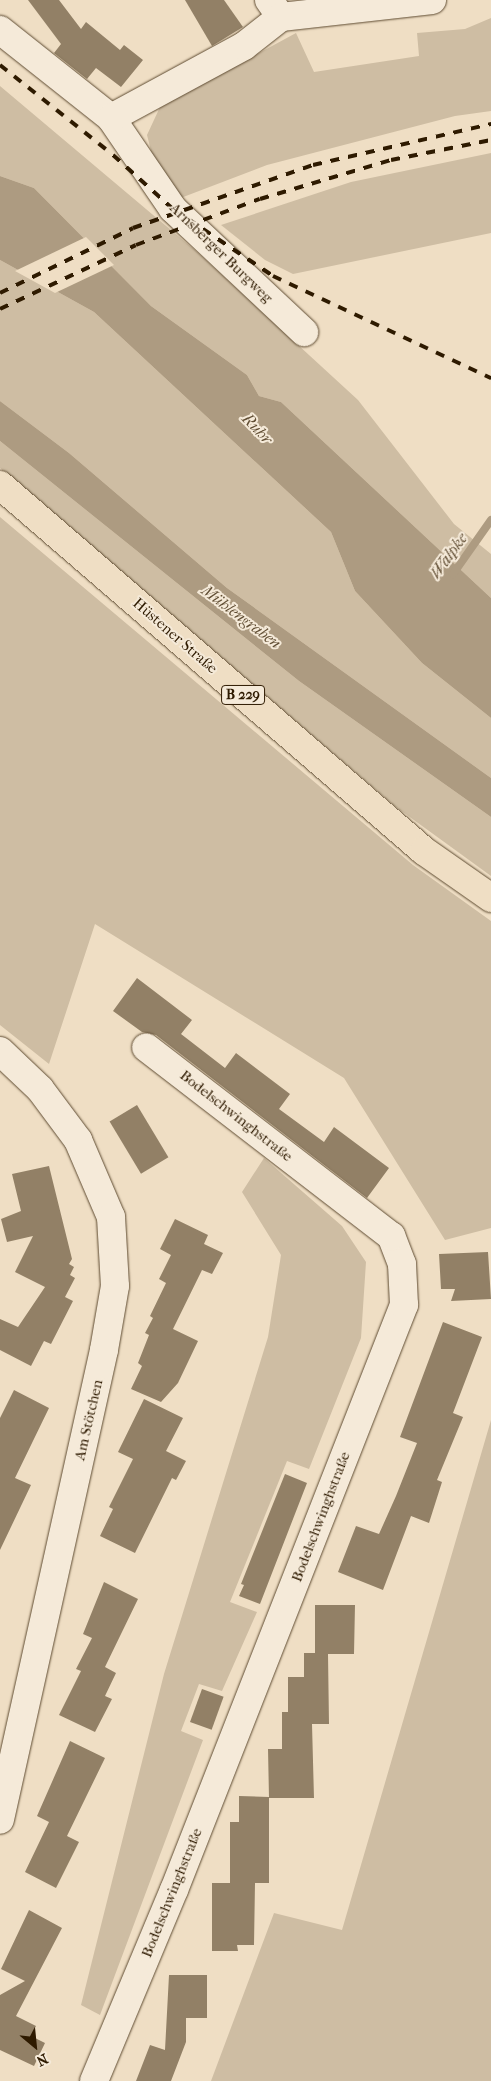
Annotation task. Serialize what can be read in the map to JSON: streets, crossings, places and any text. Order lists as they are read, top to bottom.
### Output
{
  "streets": {
    "main road": ["Hüstener Straße", "B 229"],
    "street": ["Arnsberger Burgweg", "Bodelschwinghstraße", "Am Stötchen"]
  },
  "water": ["Ruhr", "Walpke", "Mühlengraben"],
  "north": "bottom right"
}
